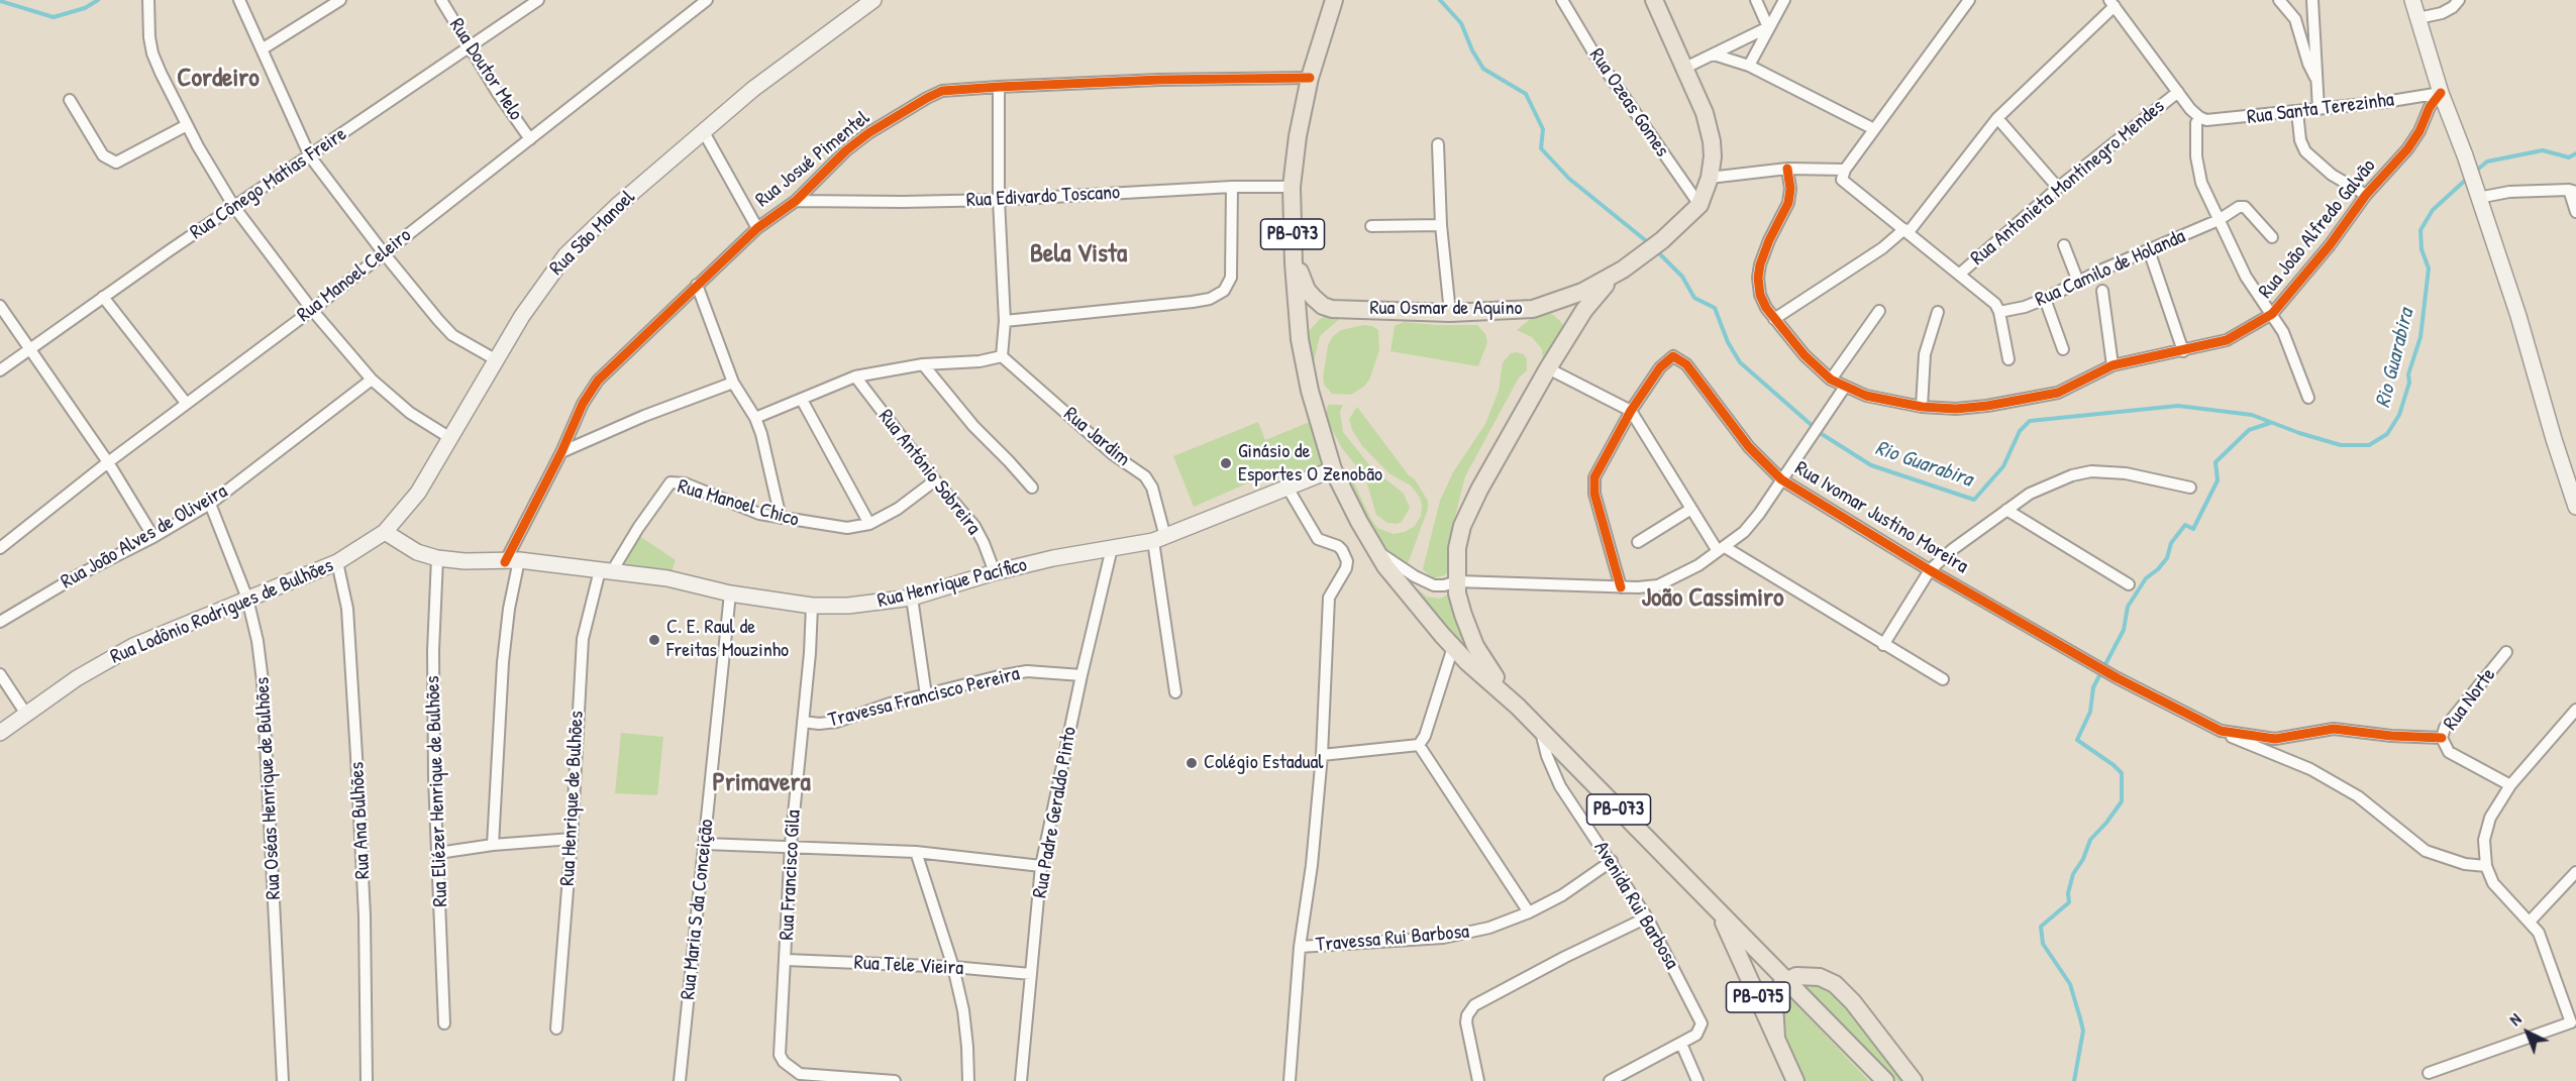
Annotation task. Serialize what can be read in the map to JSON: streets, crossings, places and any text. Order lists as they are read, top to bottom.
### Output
{
  "streets": {
    "main road": [
      "Rua São Manoel",
      "PB-073",
      "Rua Osmar de Aquino",
      "Rua Henrique Pacífico",
      "Rua Lodônio Rodrigues de Bulhões",
      "PB-075"
    ],
    "street": [
      "Rua Doutor Melo",
      "Rua Ozeas Gomes",
      "Rua Santa Terezinha",
      "Rua Josué Pimentel",
      "Rua Antonieta Montinegro Mendes",
      "Rua Cônego Matias Freire",
      "Rua Edivardo Toscano",
      "Rua João Alfredo Galvão",
      "Rua Camilo de Holanda",
      "Rua Manoel Celeiro",
      "Rua Jardim",
      "Rua António Sobreira",
      "Rua Manoel Chico",
      "Rua Ivomar Justino Moreira",
      "Rua João Alves de Oliveira",
      "Travessa Francisco Pereira",
      "Rua Norte",
      "Rua Oséas Henrique de Bulhões",
      "Rua Eliézer Henrique de Bulhões",
      "Rua Henrique de Bulhões",
      "Rua Padre Geraldo Pinto",
      "Rua Ana Bulhões",
      "Rua Francisco Gila",
      "Avenida Rui Barbosa",
      "Rua Maria S da Conceição",
      "Travessa Rui Barbosa",
      "Rua Tele Vieira"
    ]
  },
  "crossings": [
    ["Rua Doutor Melo", "Rua Cônego Matias Freire"],
    ["Rua Doutor Melo", "Rua Manoel Celeiro"],
    ["Rua Ozeas Gomes", "Rua Osmar de Aquino"],
    ["Rua Santa Terezinha", "Rua João Alfredo Galvão"],
    ["Rua Josué Pimentel", "Rua Edivardo Toscano"],
    ["Rua Josué Pimentel", "PB-073"],
    ["Rua Josué Pimentel", "Rua Henrique Pacífico"],
    ["Rua Edivardo Toscano", "PB-073"],
    ["Rua São Manoel", "Rua Henrique Pacífico"],
    ["Rua São Manoel", "Rua Lodônio Rodrigues de Bulhões"],
    ["PB-073", "Rua Osmar de Aquino"],
    ["PB-073", "Rua Henrique Pacífico"],
    ["PB-073", "Avenida Rui Barbosa"],
    ["PB-073", "PB-075"],
    ["Rua Jardim", "Rua Henrique Pacífico"],
    ["Rua António Sobreira", "Rua Manoel Chico"],
    ["Rua António Sobreira", "Rua Henrique Pacífico"],
    ["Rua Manoel Chico", "Rua Henrique Pacífico"],
    ["Rua Manoel Chico", "Rua Henrique de Bulhões"],
    ["Rua João Alves de Oliveira", "Rua Oséas Henrique de Bulhões"],
    ["Rua Henrique Pacífico", "Rua Lodônio Rodrigues de Bulhões"],
    ["Rua Henrique Pacífico", "Rua Eliézer Henrique de Bulhões"],
    ["Rua Henrique Pacífico", "Rua Henrique de Bulhões"],
    ["Rua Henrique Pacífico", "Rua Padre Geraldo Pinto"],
    ["Rua Henrique Pacífico", "Rua Francisco Gila"],
    ["Rua Henrique Pacífico", "Rua Maria S da Conceição"],
    ["Rua Lodônio Rodrigues de Bulhões", "Rua Oséas Henrique de Bulhões"],
    ["Rua Lodônio Rodrigues de Bulhões", "Rua Ana Bulhões"],
    ["Travessa Francisco Pereira", "Rua Padre Geraldo Pinto"],
    ["Travessa Francisco Pereira", "Rua Francisco Gila"],
    ["Rua Padre Geraldo Pinto", "Rua Tele Vieira"],
    ["Rua Francisco Gila", "Rua Tele Vieira"],
    ["Avenida Rui Barbosa", "Travessa Rui Barbosa"]
  ],
  "districts": [
    "Cordeiro",
    "Bela Vista",
    "João Cassimiro",
    "Primavera"
  ],
  "water": ["Rio Guarabira"],
  "places": ["Ginásio de Esportes O Zenobão", "C. E. Raul de Freitas Mouzinho", "Colégio Estadual"],
  "north": "top left"
}
